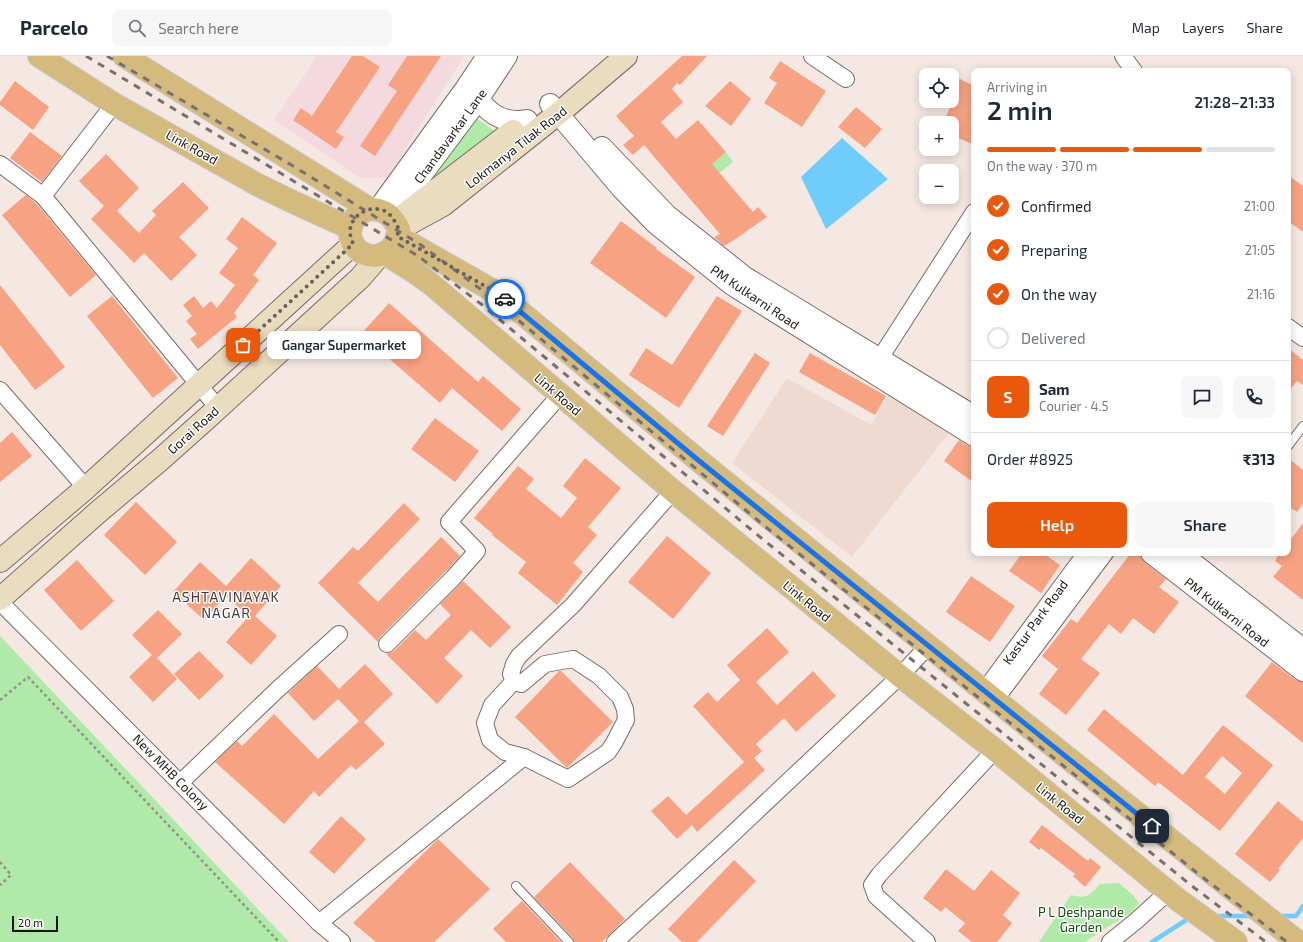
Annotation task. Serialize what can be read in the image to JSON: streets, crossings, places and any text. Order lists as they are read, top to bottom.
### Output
{
  "streets": {
    "main road": ["Link Road", "Lokmanya Tilak Road", "Gorai Road"],
    "street": [
      "Chandavarkar Lane",
      "PM Kulkarni Road",
      "Kastur Park Road",
      "New MHB Colony"
    ]
  },
  "crossings": [
    ["Chandavarkar Lane", "Link Road"],
    ["Chandavarkar Lane", "Lokmanya Tilak Road"],
    ["Chandavarkar Lane", "Gorai Road"],
    ["Link Road", "Lokmanya Tilak Road"],
    ["Link Road", "Gorai Road"],
    ["Lokmanya Tilak Road", "PM Kulkarni Road"],
    ["Lokmanya Tilak Road", "Gorai Road"]
  ],
  "districts": ["ASHTAVINAYAK NAGAR"],
  "parks": ["P L Deshpande Garden"],
  "places": ["Gangar Supermarket"],
  "scale_bar": "20 m",
  "page": {
    "header": "Parcelo",
    "search": "Search here",
    "nav": ["Map", "Layers", "Share"],
    "map_buttons": ["+", "−"],
    "heading": ["2 min", "Arriving in", "21:28–21:33"],
    "panel": [
      "Sam",
      "Courier · 4.5",
      "Order #8925",
      "₹313"
    ],
    "bar": "On the way · 370 m",
    "list": [
      ["Confirmed", "21:00"],
      ["Preparing", "21:05"],
      ["On the way", "21:16"],
      "Delivered"
    ],
    "bubble": "Gangar Supermarket",
    "round": "S",
    "buttons": ["Help", "Share"],
    "scale": "20 m"
  }
}
